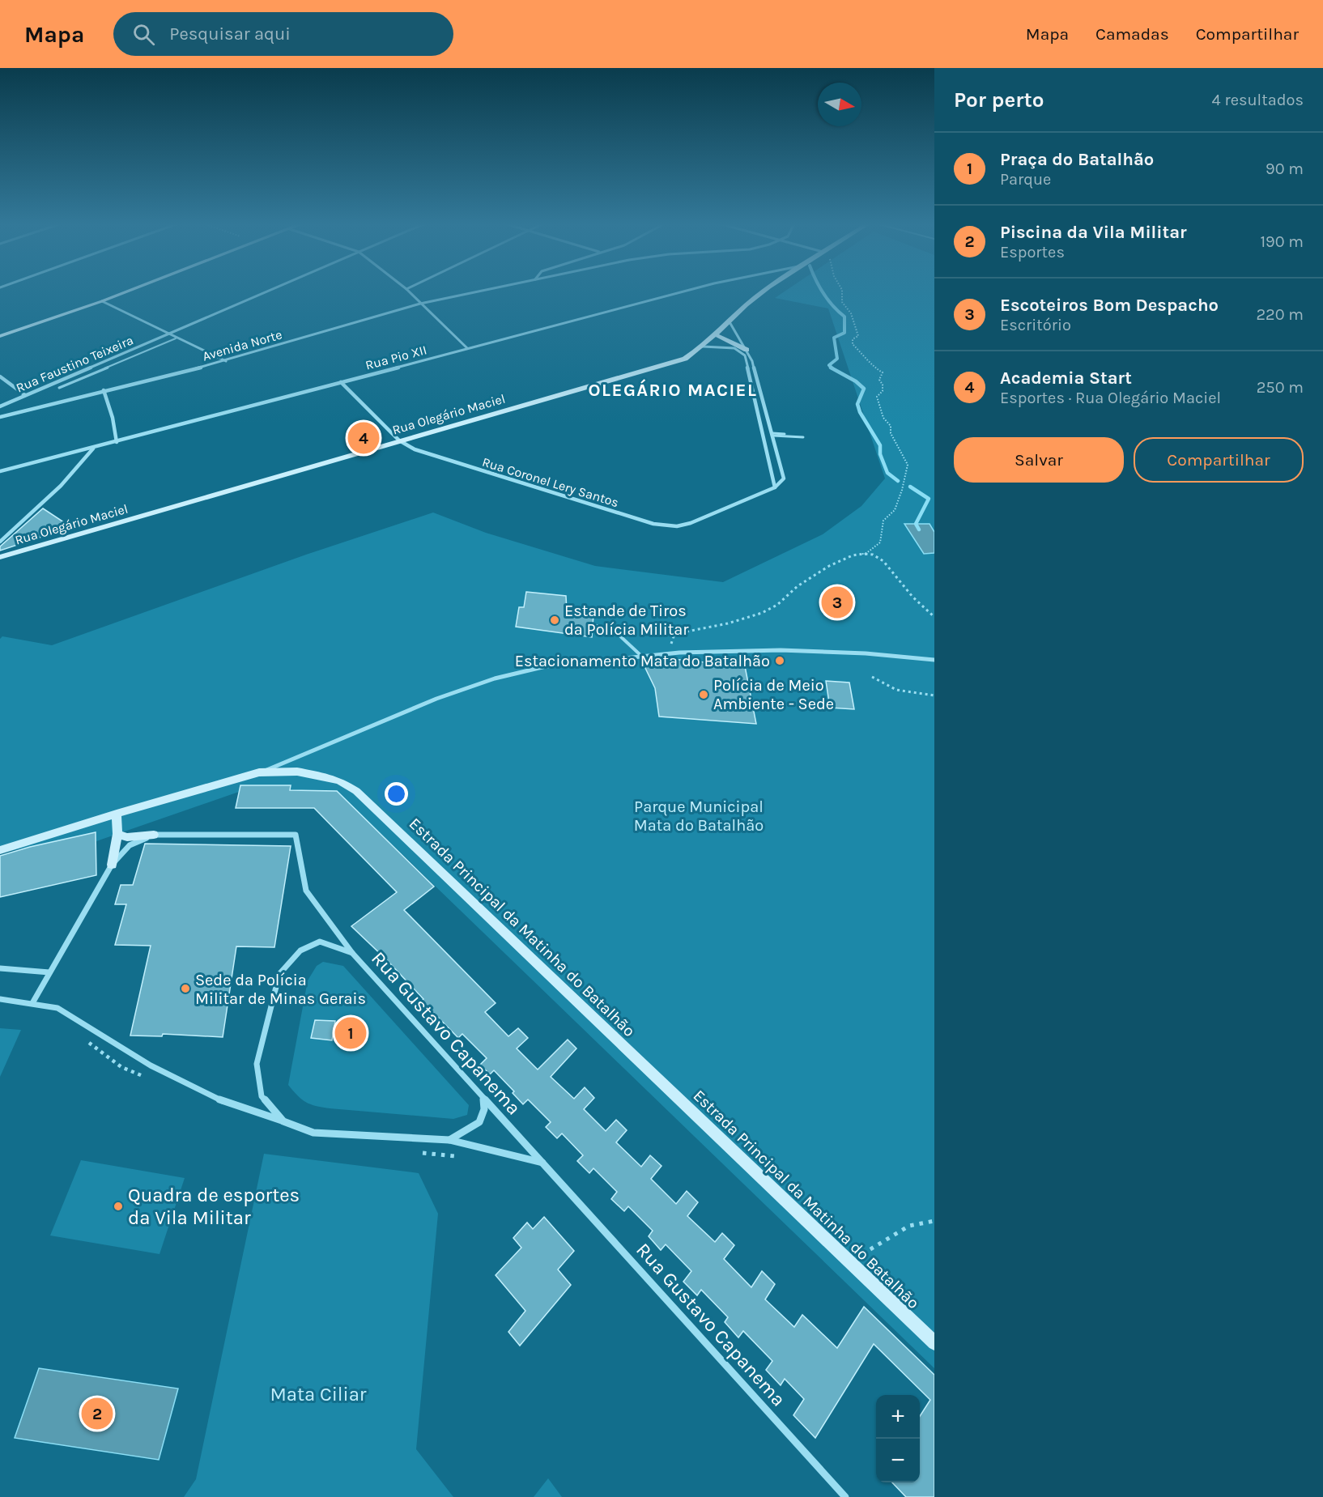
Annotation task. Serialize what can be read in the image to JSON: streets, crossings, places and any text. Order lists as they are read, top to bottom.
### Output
{
  "streets": {
    "street": [
      "Avenida Norte",
      "Rua Pio XII",
      "Rua Faustino Teixeira",
      "Rua Olegário Maciel",
      "Rua Coronel Lery Santos",
      "Estrada Principal da Matinha do Batalhão",
      "Rua Gustavo Capanema"
    ]
  },
  "crossings": [
    ["Rua Pio XII", "Rua Coronel Lery Santos"],
    ["Rua Olegário Maciel", "Rua Coronel Lery Santos"]
  ],
  "districts": ["OLEGÁRIO MACIEL"],
  "parks": ["Parque Municipal Mata do Batalhão", "Mata Ciliar"],
  "places": [
    "Estande de Tiros da Polícia Militar",
    "Estacionamento Mata do Batalhão",
    "Polícia de Meio Ambiente - Sede",
    "Sede da Polícia Militar de Minas Gerais",
    "Quadra de esportes da Vila Militar"
  ],
  "north": "right",
  "page": {
    "header": "Mapa",
    "search": "Pesquisar aqui",
    "nav": ["Mapa", "Camadas", "Compartilhar"],
    "heading": ["Por perto", "4 resultados"],
    "list": [
      {
        "mark": "1",
        "name": "Praça do Batalhão",
        "note": "Parque",
        "value": "90 m"
      },
      {
        "mark": "2",
        "name": "Piscina da Vila Militar",
        "note": "Esportes",
        "value": "190 m"
      },
      {
        "mark": "3",
        "name": "Escoteiros Bom Despacho",
        "note": "Escritório",
        "value": "220 m"
      },
      {
        "mark": "4",
        "name": "Academia Start",
        "note": "Esportes · Rua Olegário Maciel",
        "value": "250 m"
      }
    ],
    "pins": [
      "4",
      "3",
      "1",
      "2"
    ],
    "buttons": ["Salvar", "Compartilhar"],
    "map_buttons": ["+", "−"]
  }
}
